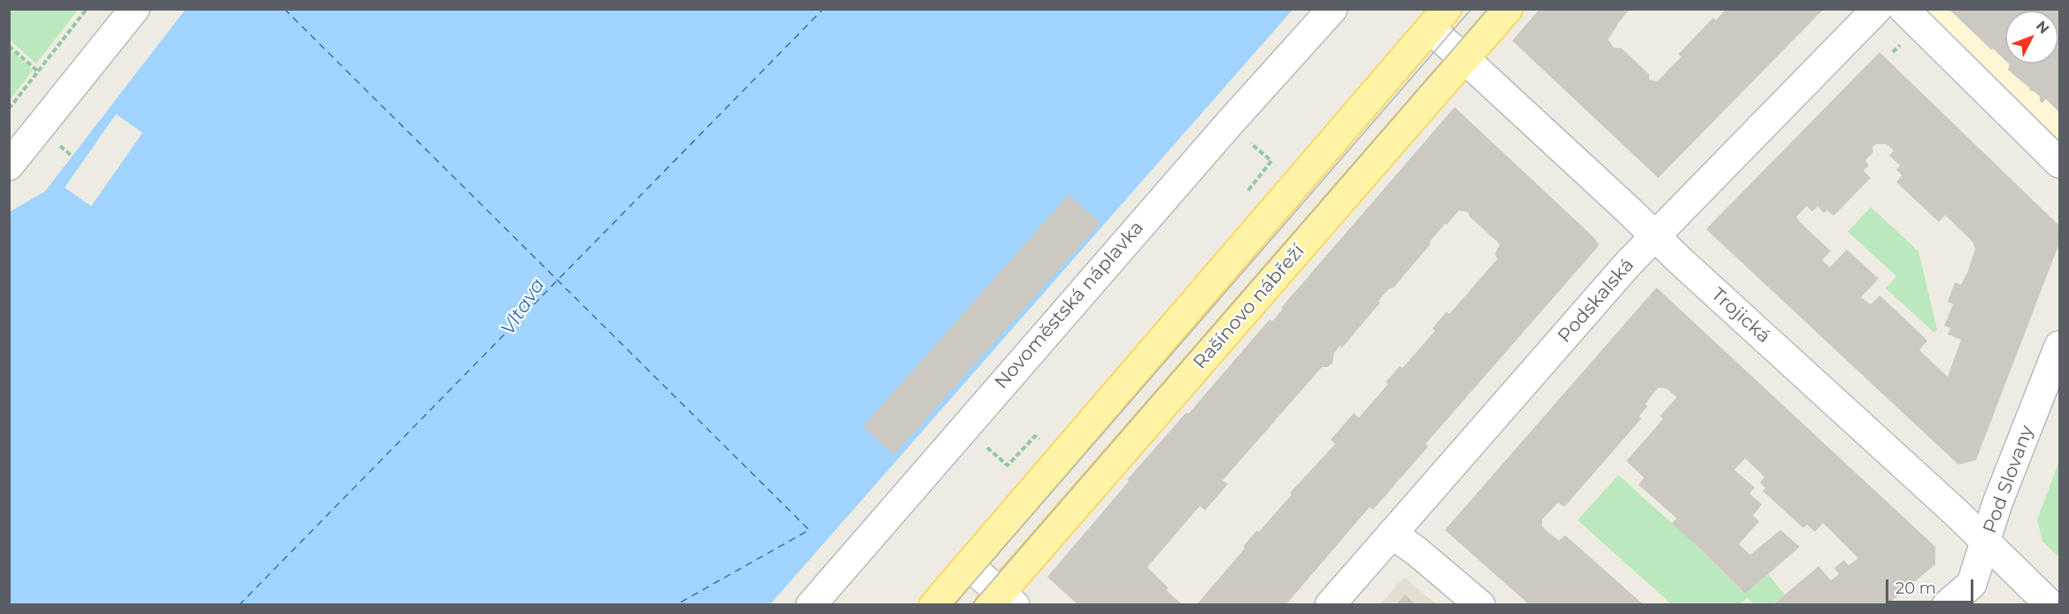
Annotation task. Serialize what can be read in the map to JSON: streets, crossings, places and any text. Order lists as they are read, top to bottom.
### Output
{
  "streets": {
    "main road": ["Rašínovo nábřeží"],
    "street": [
      "Podskalská",
      "Novoměstská náplavka",
      "Trojická",
      "Pod Slovany"
    ]
  },
  "crossings": [
    ["Podskalská", "Trojická"],
    ["Rašínovo nábřeží", "Trojická"],
    ["Trojická", "Pod Slovany"]
  ],
  "water": ["Vltava"],
  "scale_bar": "20 m",
  "north": "top right"
}
